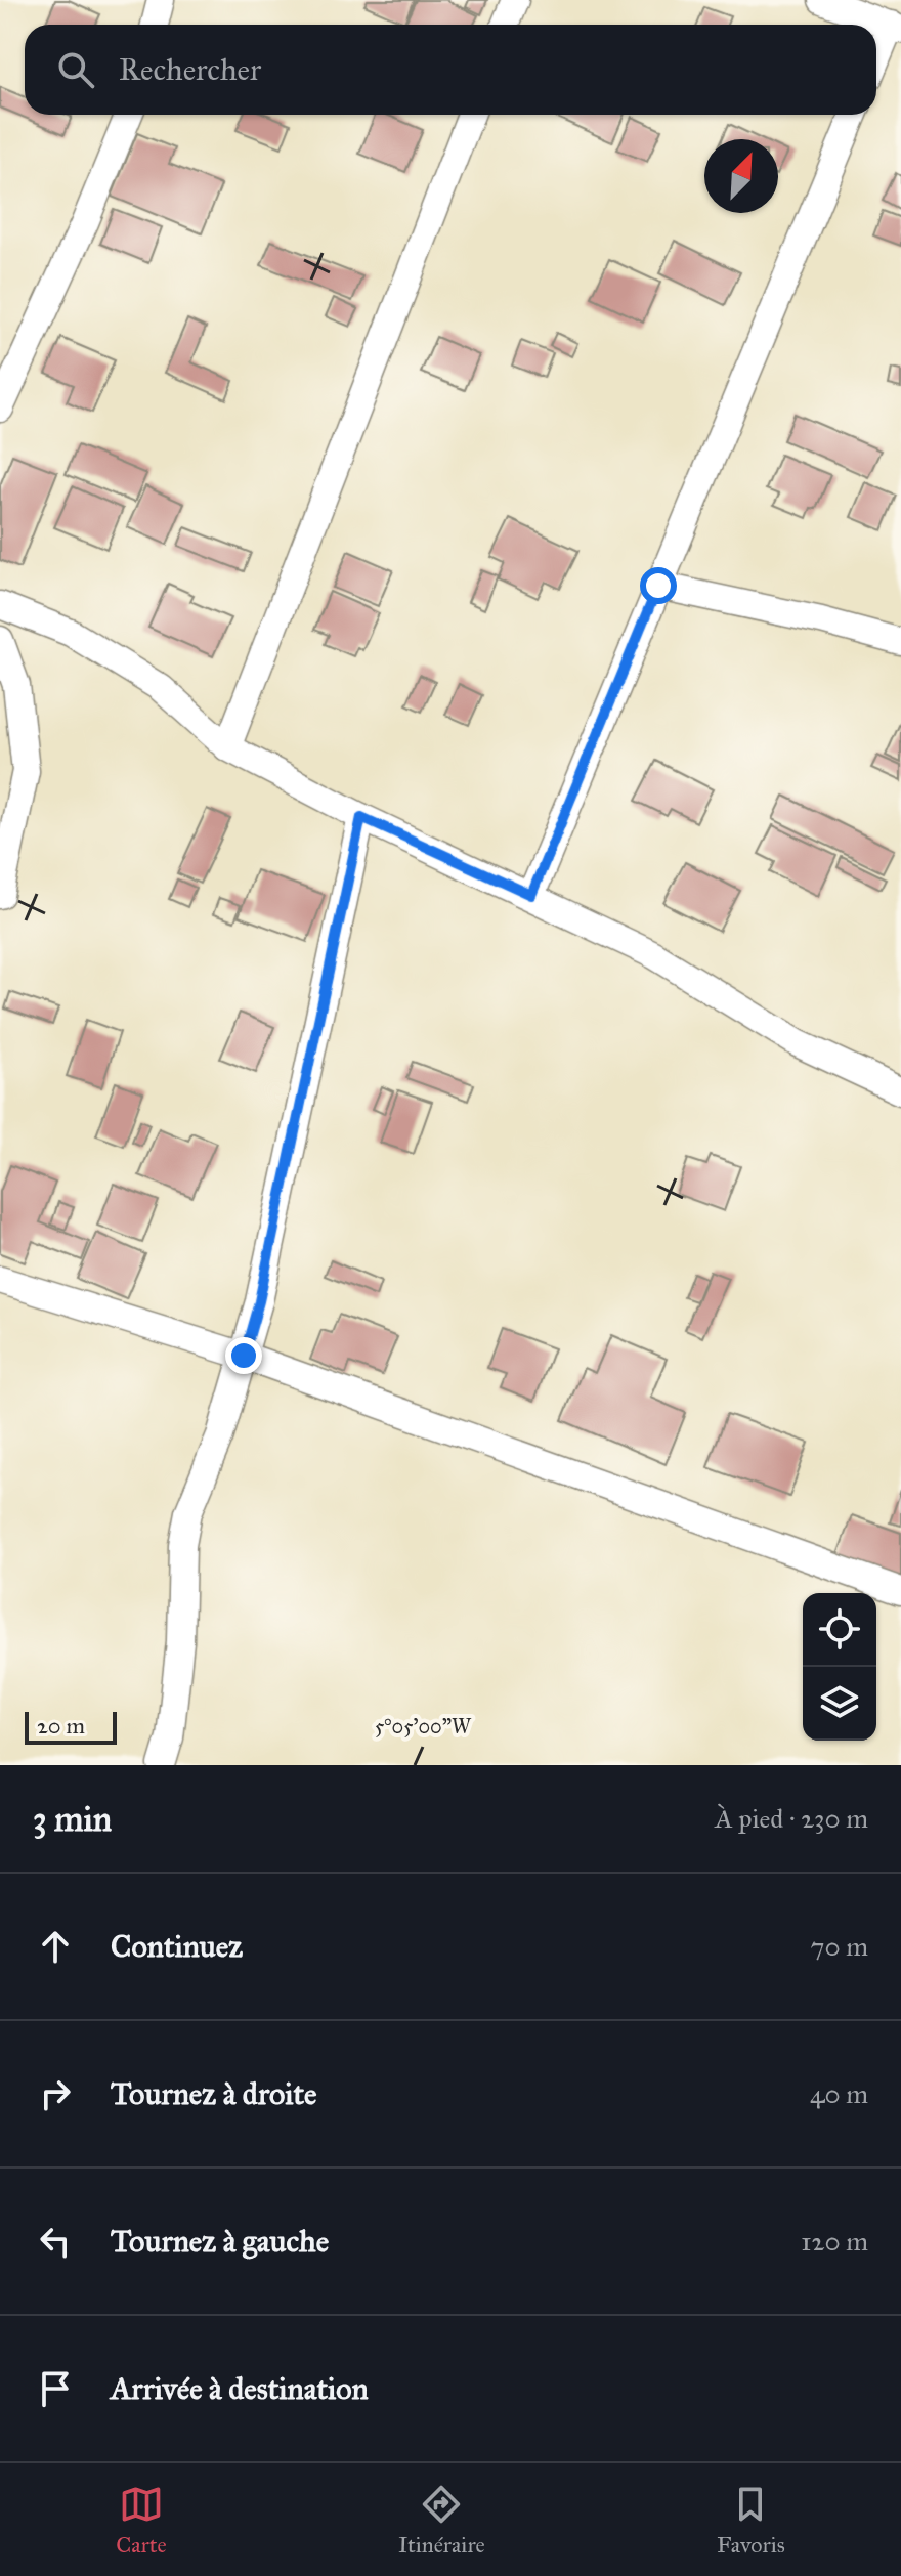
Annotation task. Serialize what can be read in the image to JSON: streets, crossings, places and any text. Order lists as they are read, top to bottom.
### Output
{
  "scale_bar": "20 m",
  "north": "top right",
  "page": {
    "search": "Rechercher",
    "scale": "20 m",
    "heading": ["3 min", "À pied · 230 m"],
    "list": [
      ["Continuez", "70 m"],
      ["Tournez à droite", "40 m"],
      ["Tournez à gauche", "120 m"],
      "Arrivée à destination"
    ],
    "nav": ["Carte", "Itinéraire", "Favoris"]
  },
  "coordinates": ["5°05'00\"W"]
}
